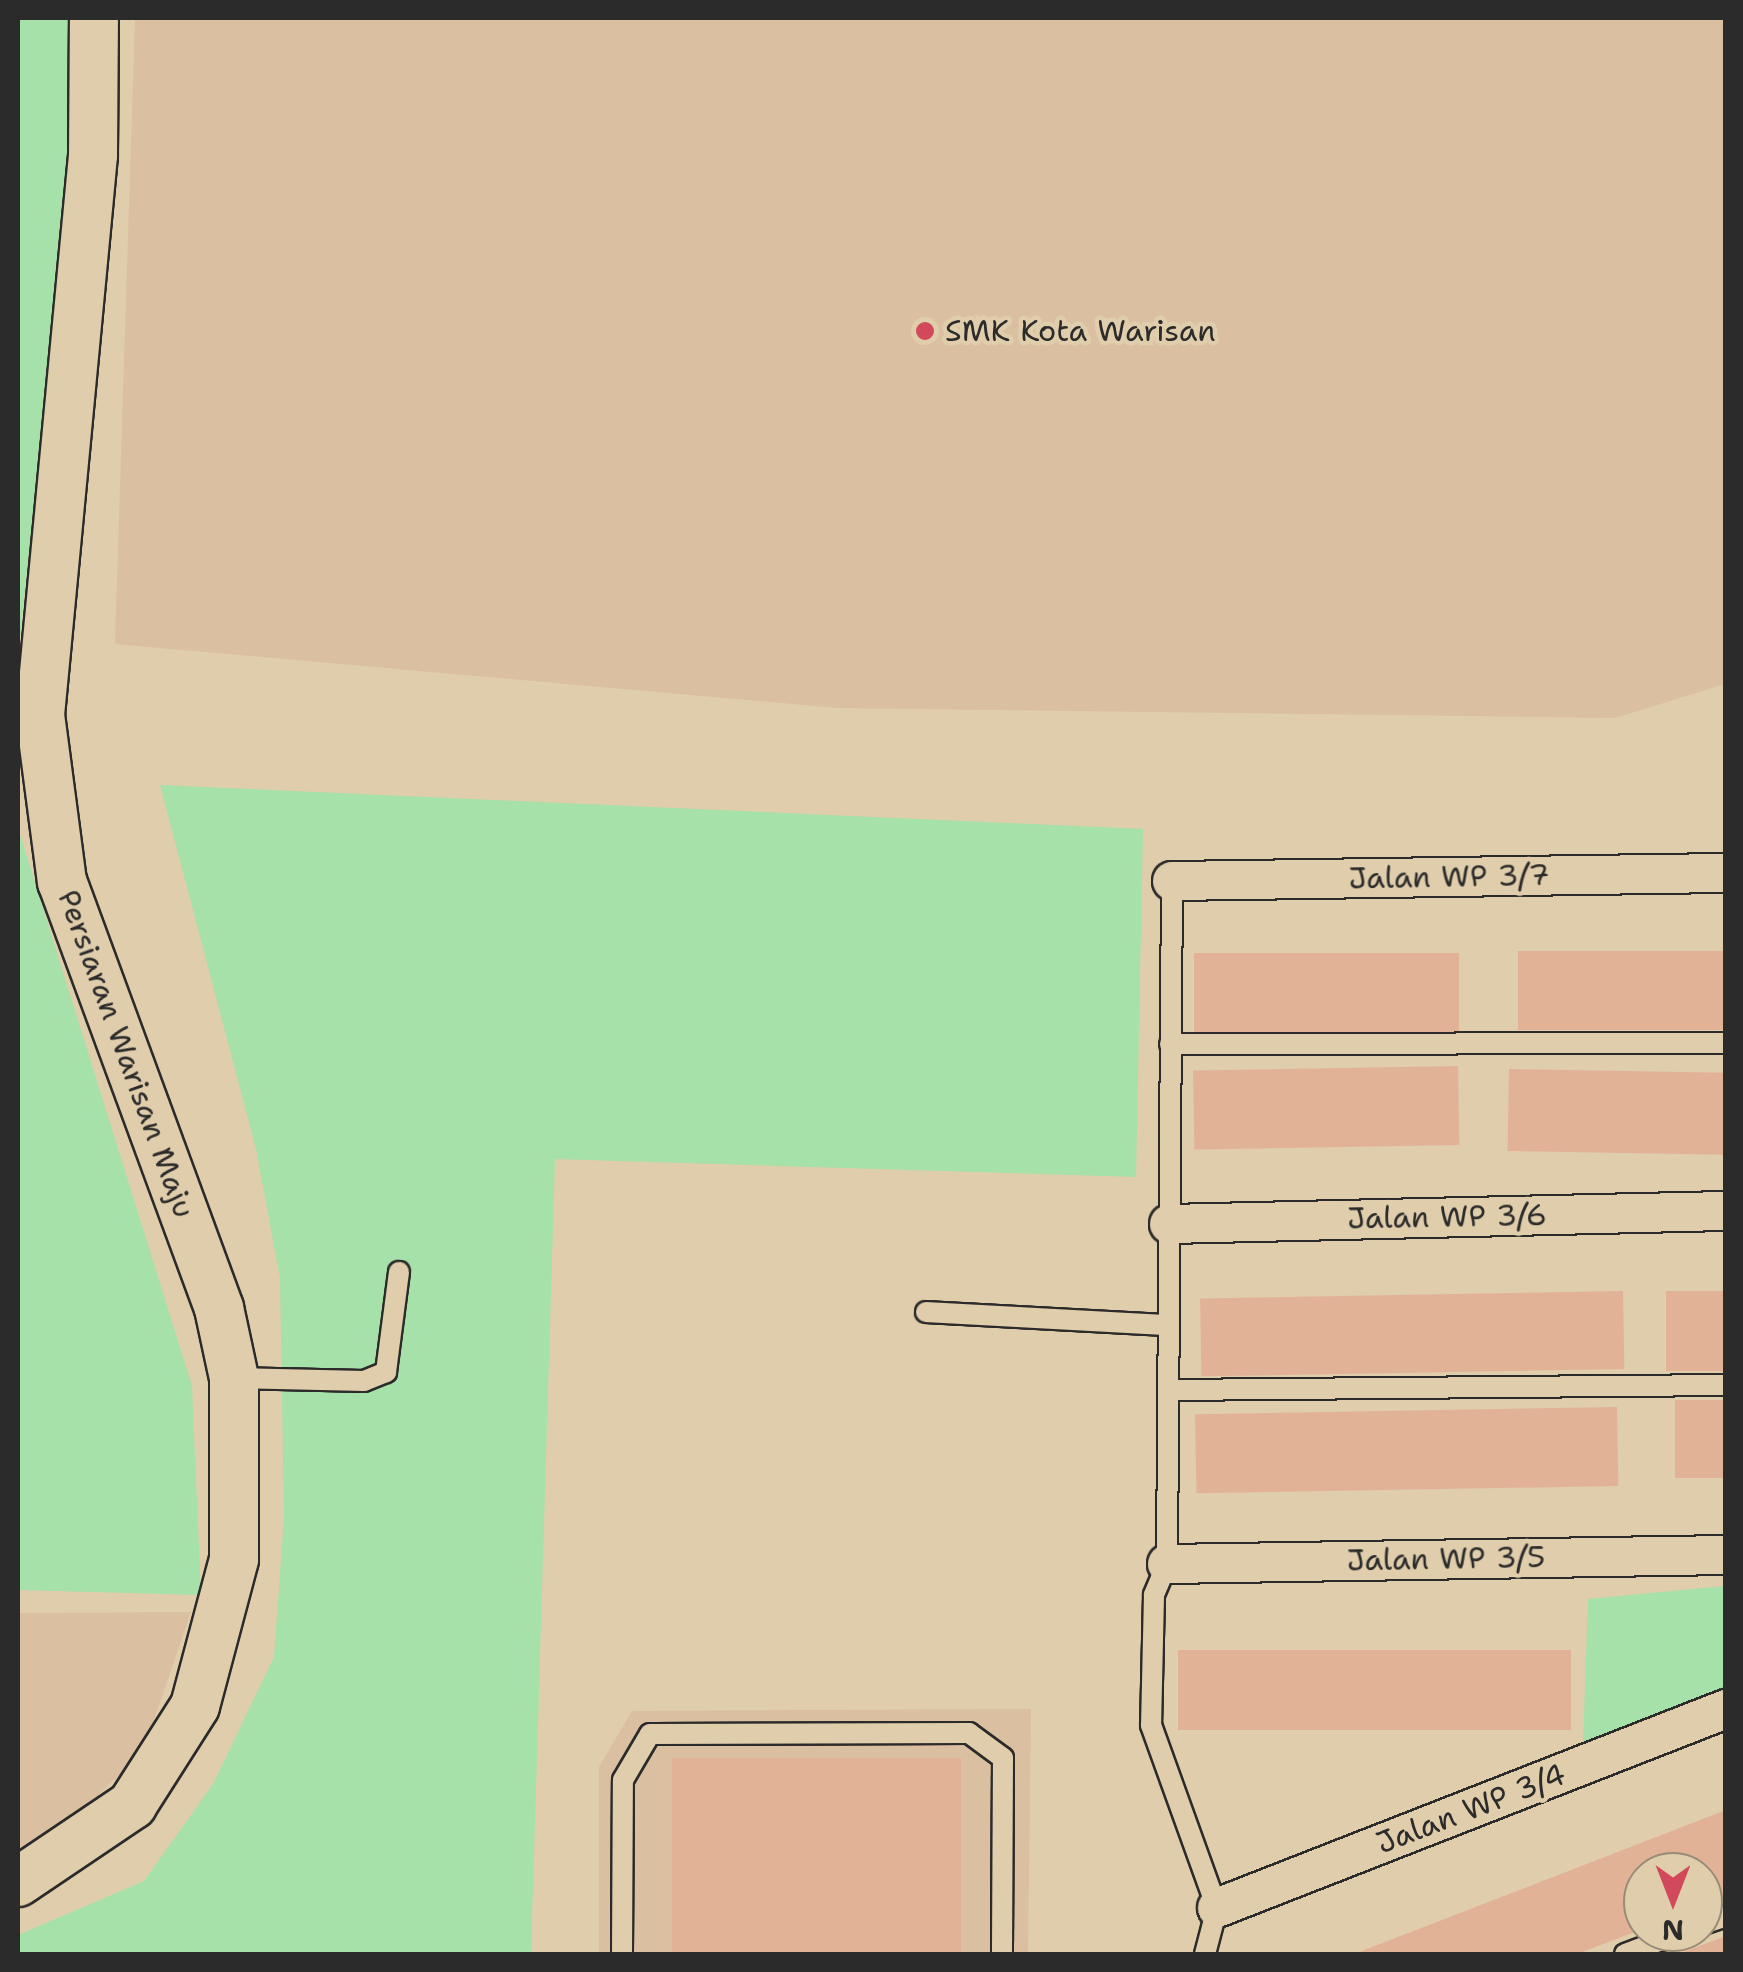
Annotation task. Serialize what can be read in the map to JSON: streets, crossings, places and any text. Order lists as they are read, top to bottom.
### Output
{
  "streets": {
    "street": [
      "Jalan WP 3/7",
      "Persiaran Warisan Maju",
      "Jalan WP 3/6",
      "Jalan WP 3/5",
      "Jalan WP 3/4"
    ]
  },
  "places": ["SMK Kota Warisan"],
  "north": "bottom"
}
